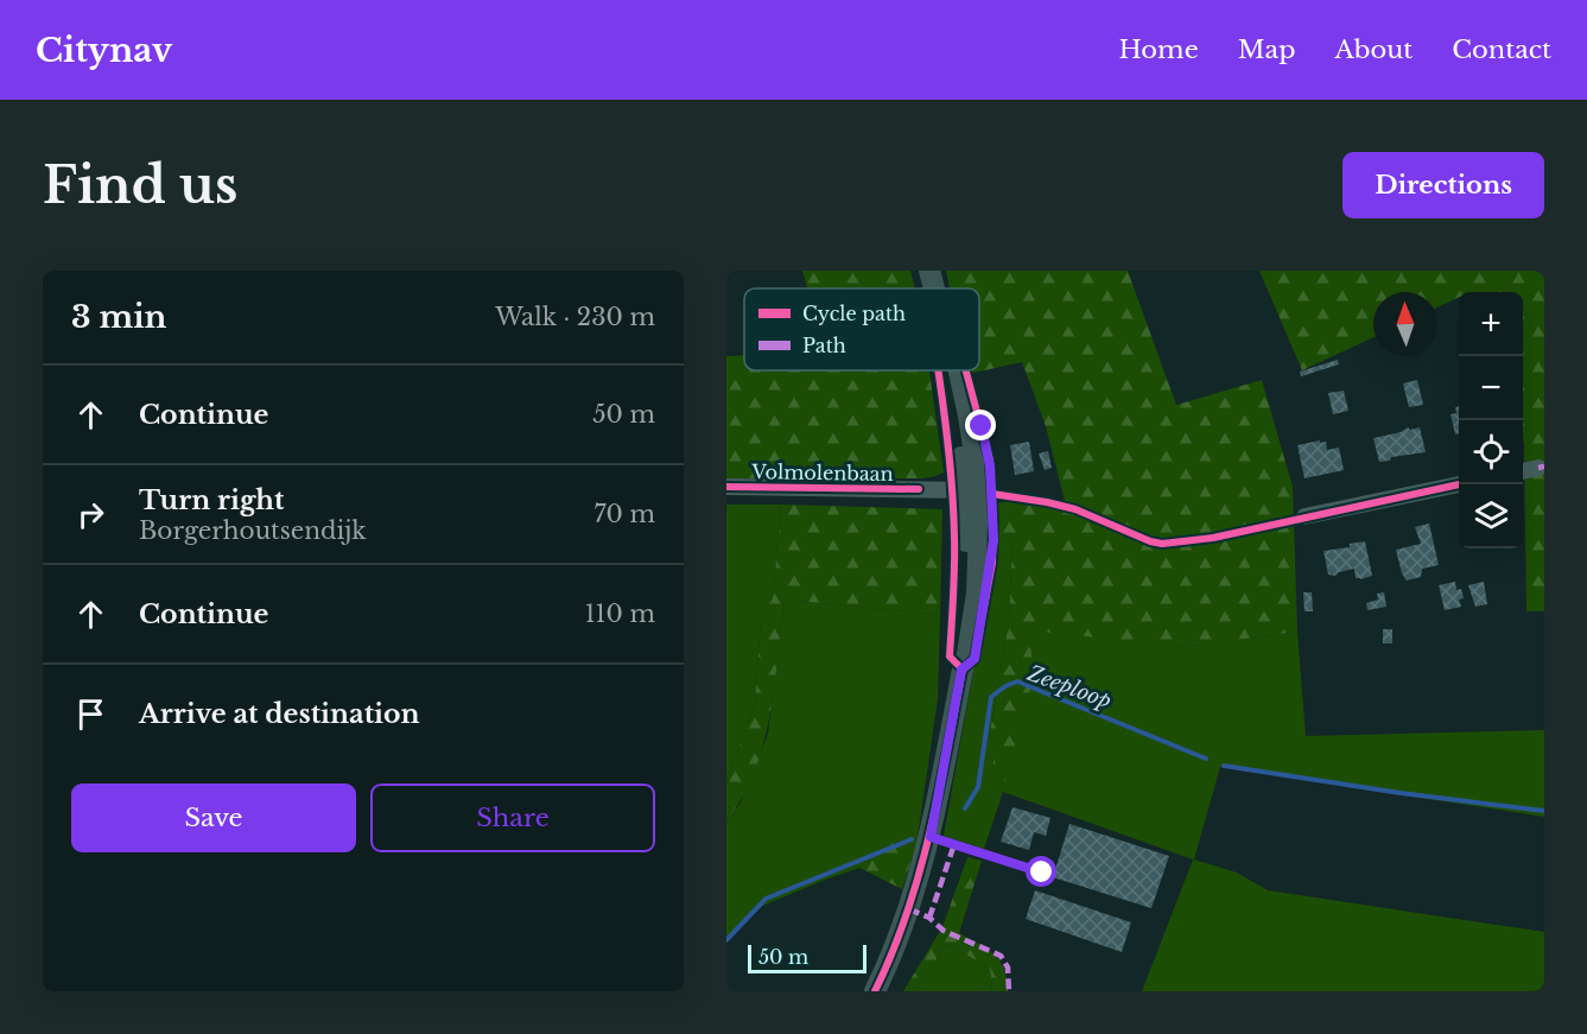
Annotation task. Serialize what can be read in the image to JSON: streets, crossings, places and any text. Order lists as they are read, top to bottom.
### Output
{
  "streets": {
    "street": ["Volmolenbaan"]
  },
  "water": ["Zeeploop"],
  "legend": ["Cycle path", "Path"],
  "scale_bar": "50 m",
  "north": "top",
  "page": {
    "header": "Citynav",
    "nav": [
      "Home",
      "Map",
      "About",
      "Contact"
    ],
    "buttons": [
      "Directions",
      ["Save", "Share"]
    ],
    "title": "Find us",
    "heading": ["3 min", "Walk · 230 m"],
    "map_buttons": ["+", "−"],
    "list": [
      ["Continue", "50 m"],
      ["Turn right", "Borgerhoutsendijk", "70 m"],
      ["Continue", "110 m"],
      "Arrive at destination"
    ],
    "scale": "50 m"
  }
}
